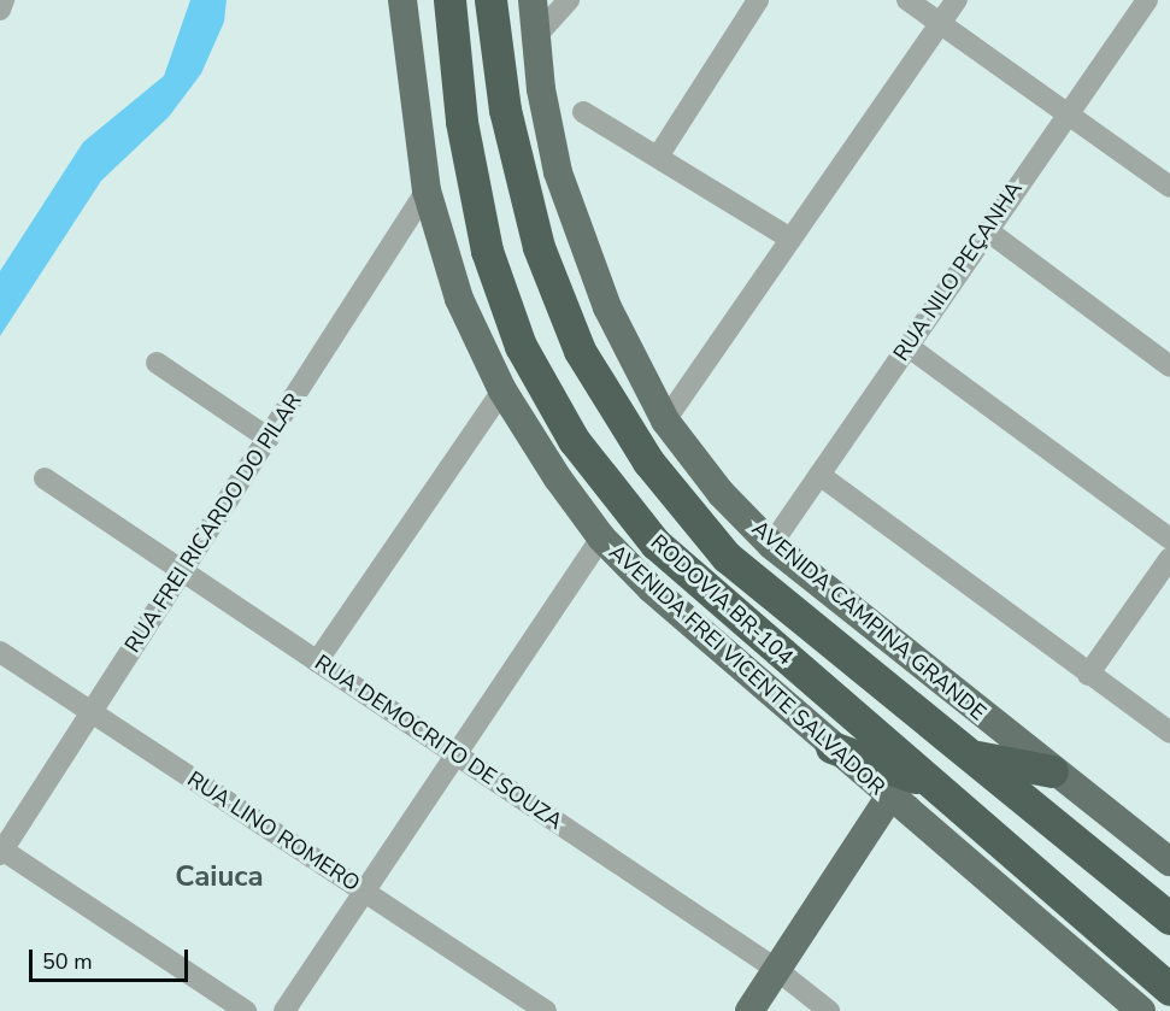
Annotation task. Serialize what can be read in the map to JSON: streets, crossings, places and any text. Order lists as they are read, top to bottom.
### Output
{
  "streets": {
    "highway": ["RODOVIA BR-104"],
    "main road": ["AVENIDA CAMPINA GRANDE", "AVENIDA FREI VICENTE SALVADOR"],
    "street": [
      "RUA NILO PEÇANHA",
      "RUA FREI RICARDO DO PILAR",
      "RUA DEMOCRITO DE SOUZA",
      "RUA LINO ROMERO"
    ]
  },
  "crossings": [
    ["RUA NILO PEÇANHA", "AVENIDA CAMPINA GRANDE"],
    ["RUA FREI RICARDO DO PILAR", "AVENIDA FREI VICENTE SALVADOR"],
    ["RUA FREI RICARDO DO PILAR", "RUA DEMOCRITO DE SOUZA"],
    ["RUA FREI RICARDO DO PILAR", "RUA LINO ROMERO"]
  ],
  "districts": ["Caiuca"],
  "scale_bar": "50 m"
}
